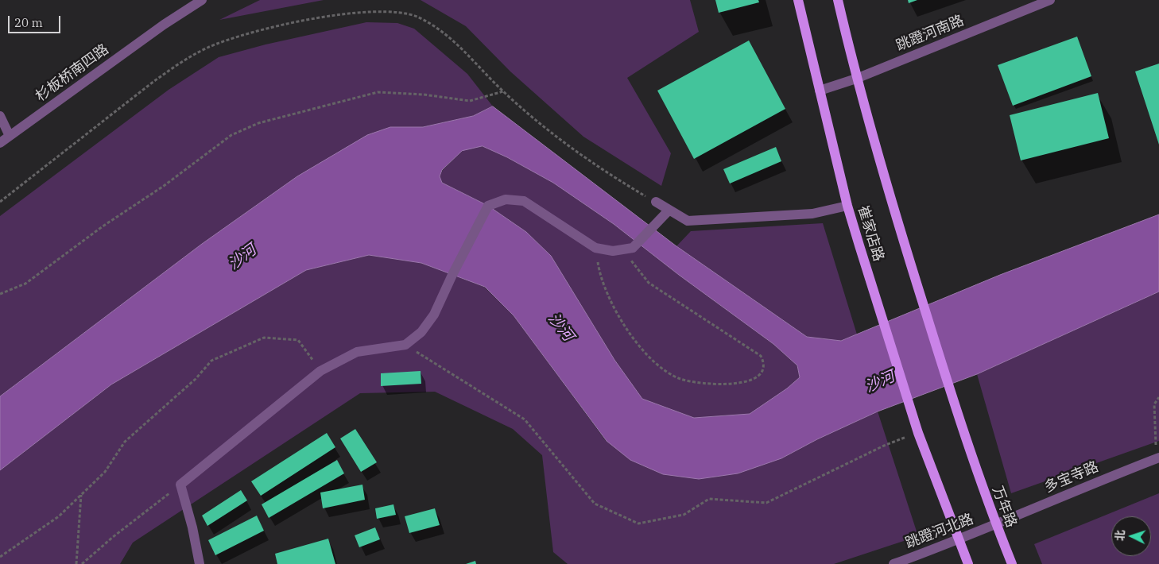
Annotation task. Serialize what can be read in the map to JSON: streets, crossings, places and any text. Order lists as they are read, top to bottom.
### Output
{
  "streets": {
    "main road": ["崔家店路", "万年路"],
    "street": [
      "跳蹬河南路",
      "杉板桥南四路",
      "多宝寺路",
      "跳蹬河北路"
    ]
  },
  "crossings": [
    ["跳蹬河南路", "崔家店路"],
    ["崔家店路", "万年路"],
    ["崔家店路", "跳蹬河北路"],
    ["多宝寺路", "万年路"],
    ["多宝寺路", "跳蹬河北路"],
    ["万年路", "跳蹬河北路"]
  ],
  "water": ["沙河"],
  "scale_bar": "20 m",
  "north": "left"
}
